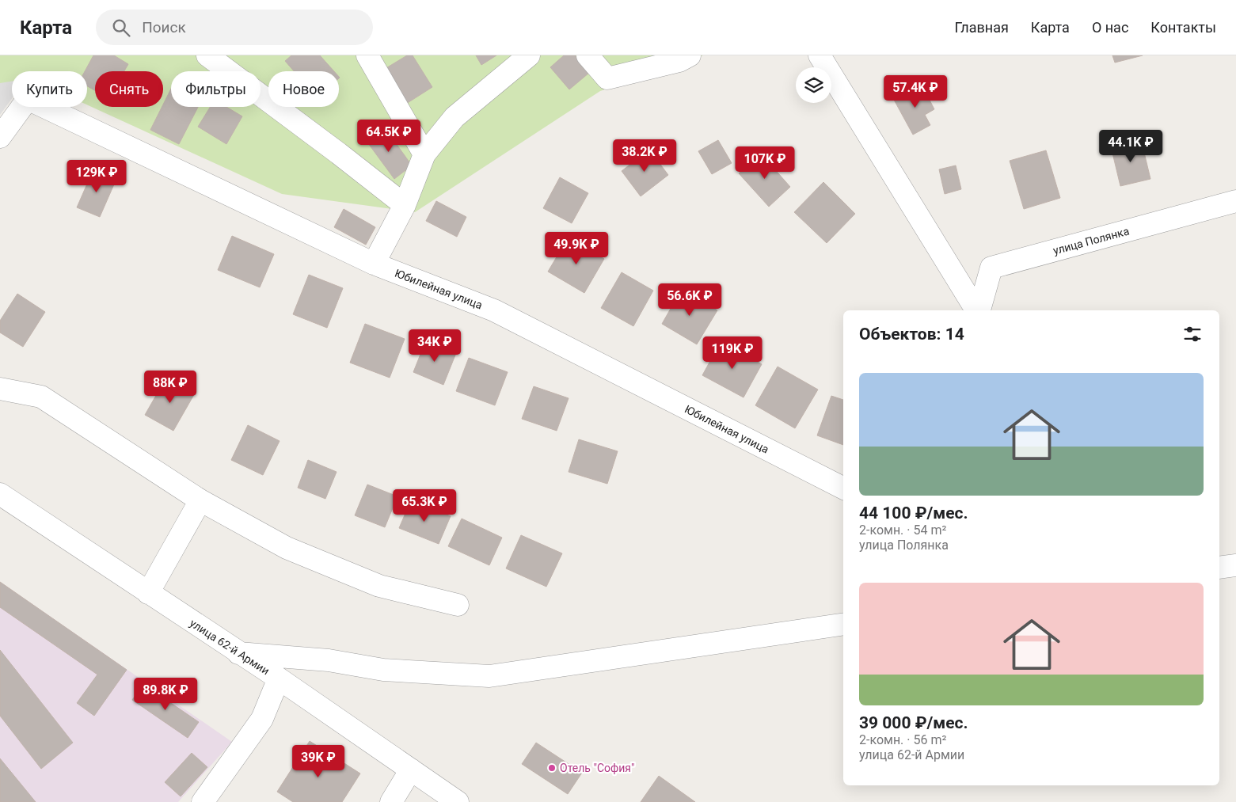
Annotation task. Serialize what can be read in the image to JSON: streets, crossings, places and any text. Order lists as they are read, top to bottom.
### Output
{
  "streets": {
    "street": ["улица Полянка", "Юбилейная улица", "улица 62-й Армии"]
  },
  "places": ["Отель \"София\""],
  "page": {
    "header": "Карта",
    "search": "Поиск",
    "nav": [
      "Главная",
      "Карта",
      "О нас",
      "Контакты"
    ],
    "chip": [
      "Купить",
      "Снять",
      "Фильтры",
      "Новое"
    ],
    "price": [
      "57.4K ₽",
      "64.5K ₽",
      "44.1K ₽",
      "38.2K ₽",
      "107K ₽",
      "129K ₽",
      "49.9K ₽",
      "56.6K ₽",
      "34K ₽",
      "119K ₽",
      "88K ₽",
      "65.3K ₽",
      "89.8K ₽",
      "39K ₽"
    ],
    "heading": "Объектов: 14",
    "list": [
      {
        "name": "44 100 ₽/мес.",
        "note": "2-комн. · 54 m² · улица Полянка"
      },
      {
        "name": "39 000 ₽/мес.",
        "note": "2-комн. · 56 m² · улица 62-й Армии"
      }
    ]
  }
}
